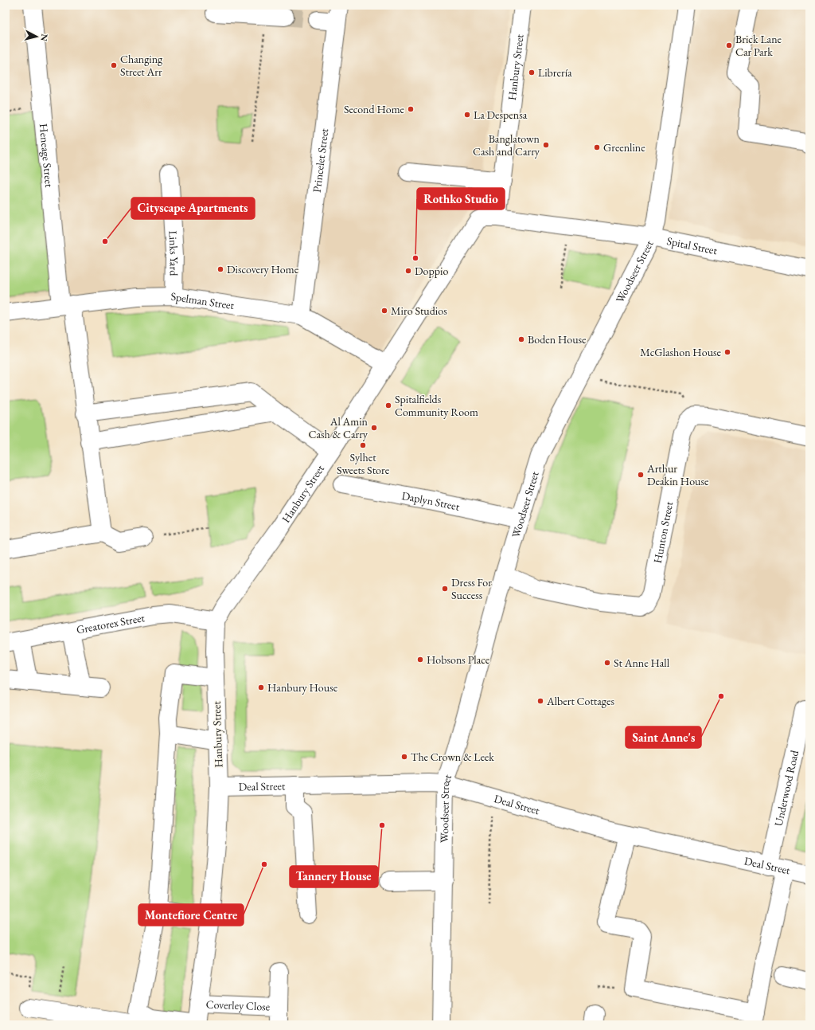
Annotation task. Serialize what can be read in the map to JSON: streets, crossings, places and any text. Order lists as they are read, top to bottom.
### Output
{
  "streets": {
    "street": [
      "Hanbury Street",
      "Heneage Street",
      "Princelet Street",
      "Spital Street",
      "Links Yard",
      "Woodseer Street",
      "Spelman Street",
      "Daplyn Street",
      "Hunton Street",
      "Greatorex Street",
      "Deal Street",
      "Underwood Road",
      "Coverley Close"
    ]
  },
  "crossings": [
    ["Hanbury Street", "Spital Street"],
    ["Hanbury Street", "Spelman Street"],
    ["Hanbury Street", "Greatorex Street"],
    ["Hanbury Street", "Deal Street"],
    ["Hanbury Street", "Coverley Close"],
    ["Heneage Street", "Spelman Street"],
    ["Princelet Street", "Spelman Street"],
    ["Spital Street", "Woodseer Street"],
    ["Links Yard", "Spelman Street"],
    ["Woodseer Street", "Daplyn Street"],
    ["Woodseer Street", "Hunton Street"],
    ["Woodseer Street", "Deal Street"],
    ["Deal Street", "Underwood Road"]
  ],
  "places": [
    "Brick Lane Car Park",
    "Changing Street Arr",
    "Librería",
    "Second Home",
    "La Despensa",
    "Banglatown Cash and Carry",
    "Greenline",
    "Cityscape Apartments",
    "Rothko Studio",
    "Discovery Home",
    "Doppio",
    "Miro Studios",
    "Boden House",
    "McGlashon House",
    "Spitalfields Community Room",
    "Al Amin Cash & Carry",
    "Sylhet Sweets Store",
    "Arthur Deakin House",
    "Dress For Success",
    "Hobsons Place",
    "St Anne Hall",
    "Hanbury House",
    "Saint Anne's",
    "Albert Cottages",
    "The Crown & Leek",
    "Tannery House",
    "Montefiore Centre"
  ],
  "north": "right"
}
